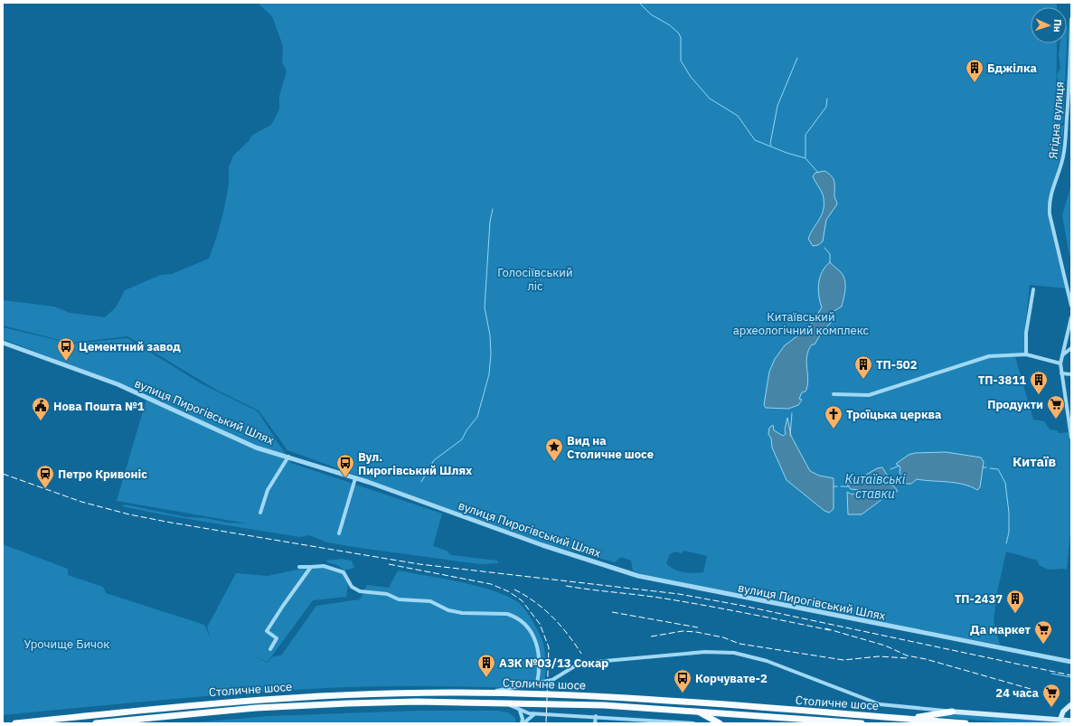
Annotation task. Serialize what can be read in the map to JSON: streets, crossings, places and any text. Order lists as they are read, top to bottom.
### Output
{
  "streets": {
    "highway": ["Столичне шосе"],
    "street": ["Ягідна вулиця", "вулиця Пирогівський Шлях"]
  },
  "districts": ["Китаїв"],
  "water": ["Китаївські ставки"],
  "parks": ["Голосіївський ліс", "Китаївський археологічний комплекс", "Урочище Бичок"],
  "places": {
    "building": [
      "Бджілка",
      "ТП-502",
      "ТП-3811",
      "ТП-2437",
      "АЗК №03/13 Сокар"
    ],
    "bus stop": ["Цементний завод", "Вул. Пирогівський Шлях", "Корчувате-2"],
    "supermarket": ["Продукти", "Да маркет", "24 часа"],
    "public building": ["Нова Пошта №1"],
    "church": ["Троїцька церква"],
    "place": ["Вид на Столичне шосе"],
    "station": ["Петро Кривоніс"]
  },
  "north": "right"
}
